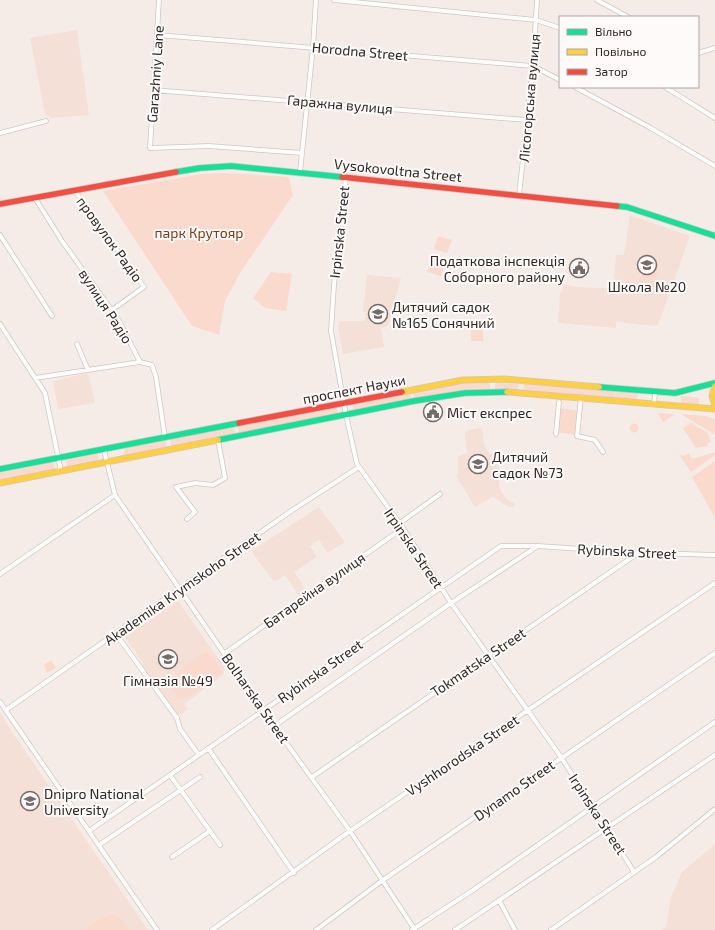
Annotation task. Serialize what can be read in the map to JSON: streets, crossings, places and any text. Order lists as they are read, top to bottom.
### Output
{
  "streets": {
    "main road": ["Vysokovoltna Street", "проспект Науки"],
    "street": [
      "Horodna Street",
      "Garazhniy Lane",
      "Лісогорська вулиця",
      "Гаражна вулиця",
      "Irpinska Street",
      "провулок Радіо",
      "вулиця Радіо",
      "Rybinska Street",
      "Akademika Krymskoho Street",
      "Батарейна вулиця",
      "Tokmatska Street",
      "Bolharska Street",
      "Vyshhorodska Street",
      "Dynamo Street"
    ]
  },
  "crossings": [
    ["Horodna Street", "Garazhniy Lane"],
    ["Horodna Street", "Лісогорська вулиця"],
    ["Garazhniy Lane", "Гаражна вулиця"],
    ["Лісогорська вулиця", "Гаражна вулиця"],
    ["Лісогорська вулиця", "Vysokovoltna Street"],
    ["Vysokovoltna Street", "Irpinska Street"],
    ["Vysokovoltna Street", "провулок Радіо"],
    ["Vysokovoltna Street", "вулиця Радіо"],
    ["Irpinska Street", "проспект Науки"],
    ["Irpinska Street", "Rybinska Street"],
    ["Irpinska Street", "Akademika Krymskoho Street"],
    ["Irpinska Street", "Батарейна вулиця"],
    ["Irpinska Street", "Tokmatska Street"],
    ["Irpinska Street", "Vyshhorodska Street"],
    ["Irpinska Street", "Dynamo Street"],
    ["провулок Радіо", "вулиця Радіо"],
    ["вулиця Радіо", "проспект Науки"],
    ["проспект Науки", "Bolharska Street"],
    ["Rybinska Street", "Tokmatska Street"],
    ["Rybinska Street", "Bolharska Street"],
    ["Akademika Krymskoho Street", "Bolharska Street"],
    ["Батарейна вулиця", "Bolharska Street"],
    ["Tokmatska Street", "Bolharska Street"],
    ["Bolharska Street", "Vyshhorodska Street"],
    ["Bolharska Street", "Dynamo Street"]
  ],
  "parks": ["парк Крутояр"],
  "places": {
    "school or university": [
      "Школа №20",
      "Дитячий садок №165 Сонячний",
      "Дитячий садок №73",
      "Гімназія №49",
      "Dnipro National University"
    ],
    "public building": ["Податкова інспекція Соборного району", "Міст експрес"]
  },
  "legend": ["Вільно", "Повільно", "Затор"]
}
